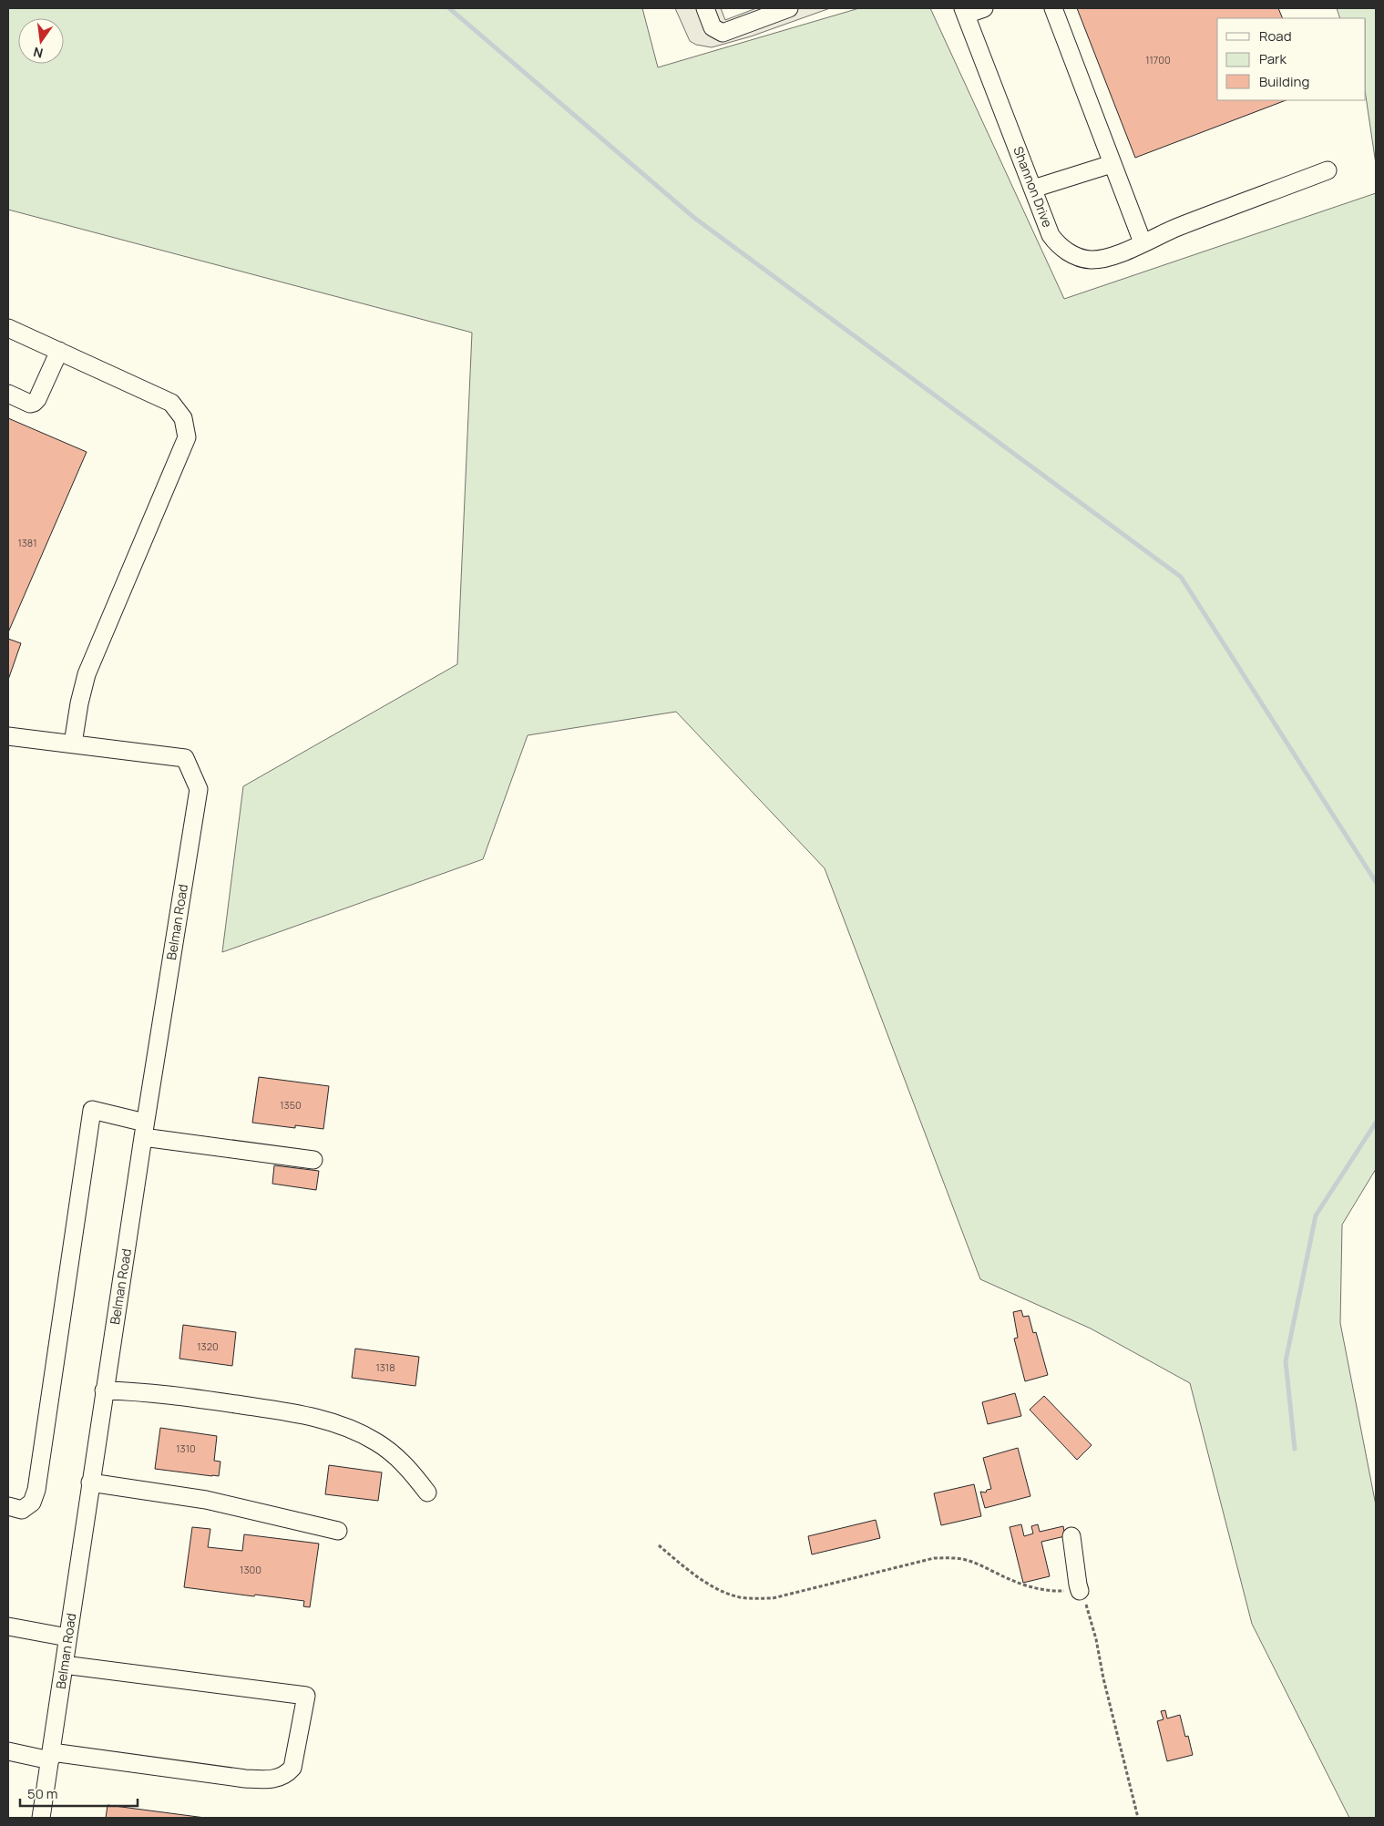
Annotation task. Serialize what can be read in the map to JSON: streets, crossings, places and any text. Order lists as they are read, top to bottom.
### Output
{
  "streets": {
    "street": ["Shannon Drive", "Belman Road"]
  },
  "house_numbers": [
    "11700",
    "1381",
    "1350",
    "1320",
    "1318",
    "1310",
    "1300"
  ],
  "legend": ["Road", "Park", "Building"],
  "scale_bar": "50 m",
  "north": "bottom"
}
